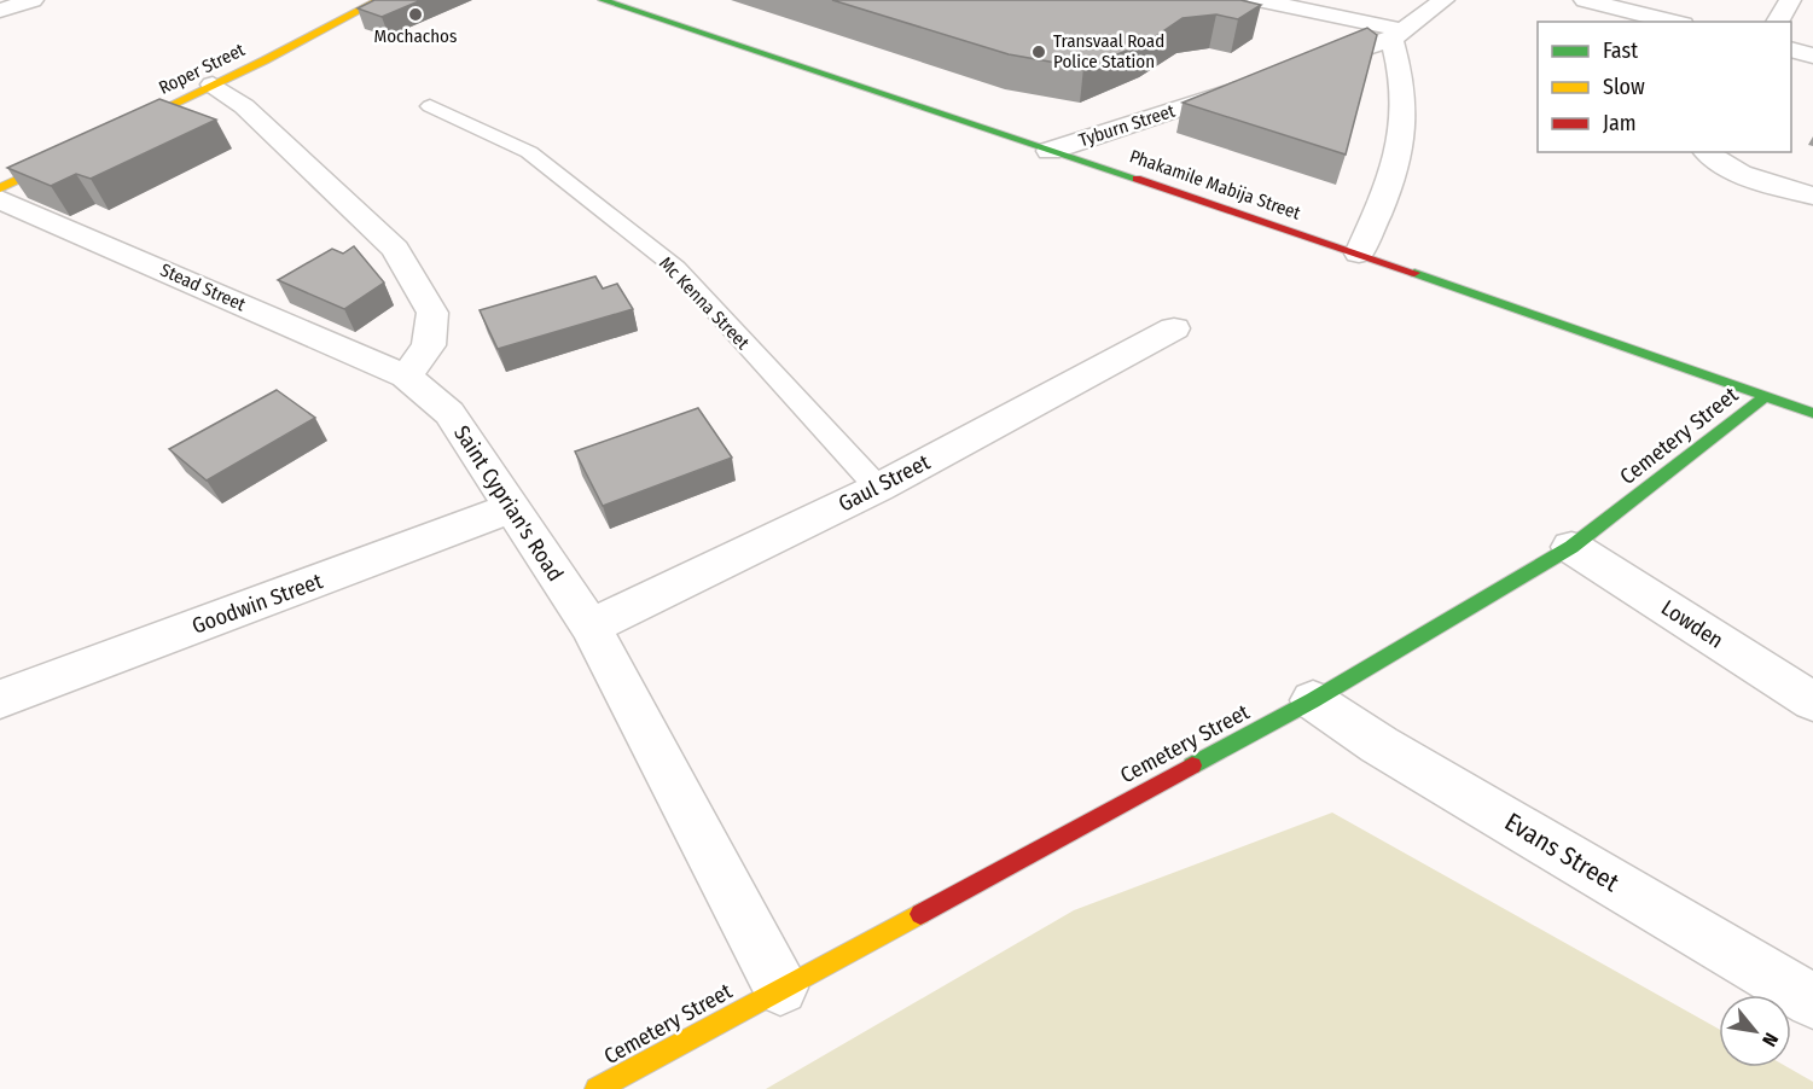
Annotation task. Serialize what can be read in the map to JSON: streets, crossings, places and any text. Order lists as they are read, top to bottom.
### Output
{
  "streets": {
    "street": [
      "Roper Street",
      "Tyburn Street",
      "Phakamile Mabija Street",
      "Stead Street",
      "Cemetery Street",
      "Gaul Street",
      "Saint Cyprian's Road",
      "Goodwin Street",
      "Lowden",
      "Evans Street"
    ],
    "lane": ["Mc Kenna Street"]
  },
  "crossings": [
    ["Tyburn Street", "Phakamile Mabija Street"],
    ["Phakamile Mabija Street", "Cemetery Street"],
    ["Stead Street", "Saint Cyprian's Road"],
    ["Mc Kenna Street", "Gaul Street"],
    ["Cemetery Street", "Saint Cyprian's Road"],
    ["Cemetery Street", "Lowden"],
    ["Cemetery Street", "Evans Street"],
    ["Gaul Street", "Saint Cyprian's Road"],
    ["Saint Cyprian's Road", "Goodwin Street"]
  ],
  "places": ["Mochachos", "Transvaal Road Police Station"],
  "legend": ["Fast", "Slow", "Jam"],
  "north": "bottom right"
}
